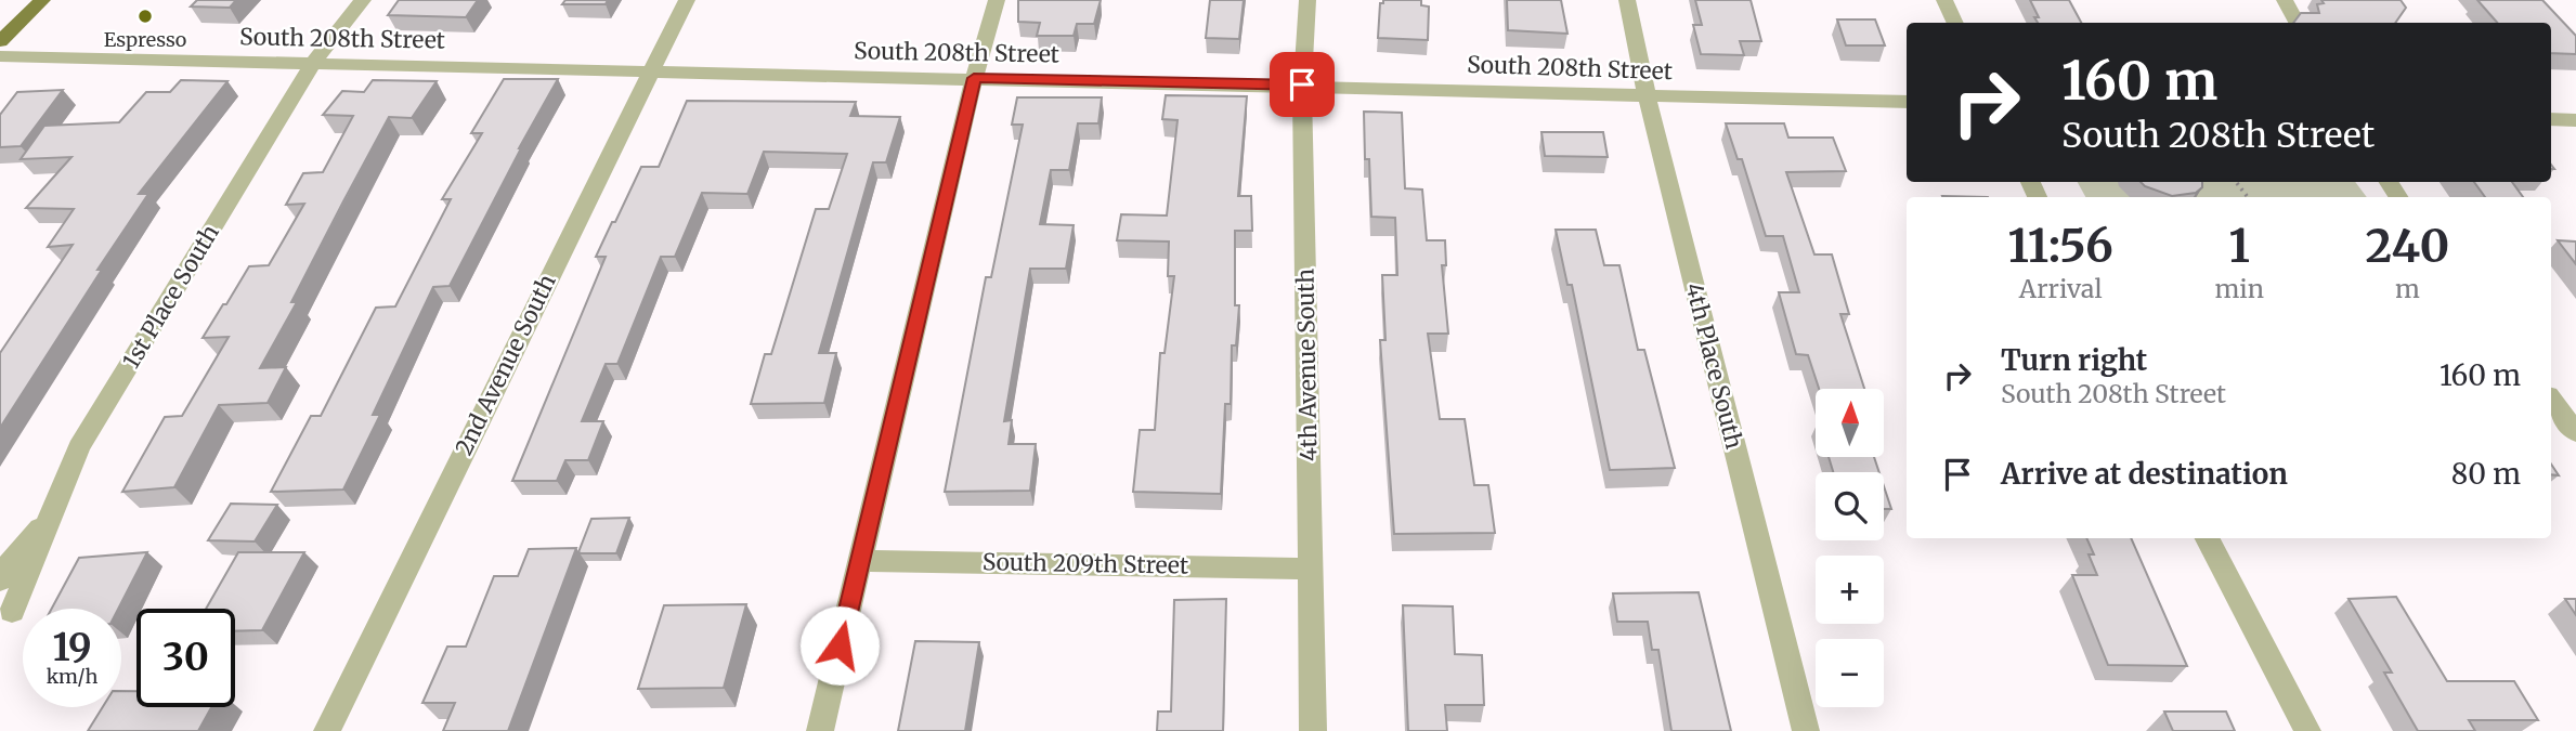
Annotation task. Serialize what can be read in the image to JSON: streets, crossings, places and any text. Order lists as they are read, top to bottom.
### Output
{
  "streets": {
    "street": [
      "South 208th Street",
      "1st Place South",
      "2nd Avenue South",
      "4th Avenue South",
      "4th Place South",
      "South 209th Street"
    ]
  },
  "crossings": [
    ["South 208th Street", "1st Place South"],
    ["South 208th Street", "2nd Avenue South"],
    ["South 208th Street", "4th Avenue South"],
    ["South 208th Street", "4th Place South"],
    ["4th Avenue South", "South 209th Street"]
  ],
  "places": ["Espresso"],
  "north": "top",
  "page": {
    "turn": ["160 m", "South 208th Street"],
    "eta": [
      "11:56",
      "Arrival",
      "1",
      "min",
      "240",
      "m"
    ],
    "list": [
      {
        "name": "Turn right",
        "note": "South 208th Street",
        "value": "160 m"
      },
      {
        "name": "Arrive at destination",
        "value": "80 m"
      }
    ],
    "map_buttons": ["+", "−"],
    "speed": "19 km/h",
    "limit": "30"
  }
}
